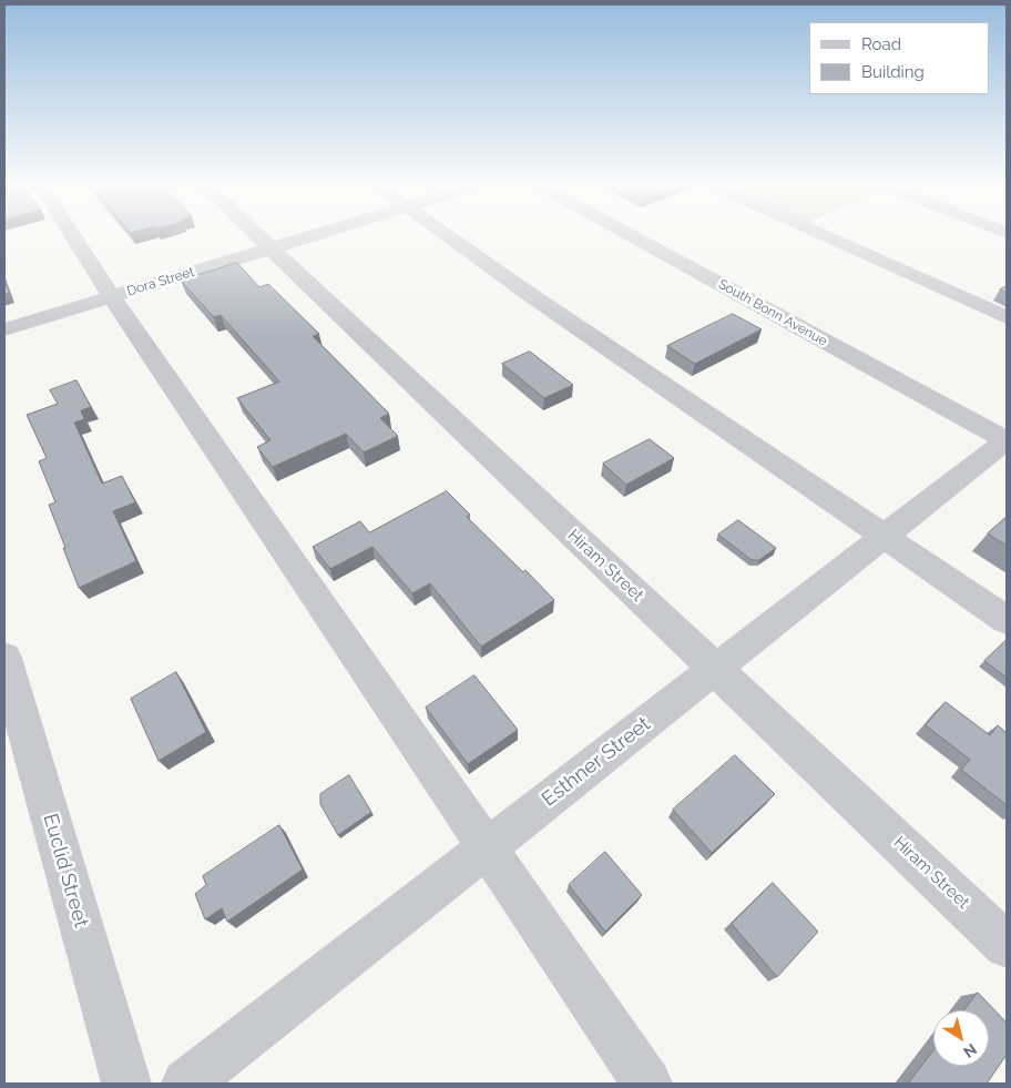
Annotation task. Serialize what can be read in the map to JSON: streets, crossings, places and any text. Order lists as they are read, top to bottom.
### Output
{
  "streets": {
    "street": [
      "Dora Street",
      "South Bonn Avenue",
      "Hiram Street",
      "Esthner Street",
      "Euclid Street"
    ]
  },
  "crossings": [
    ["Dora Street", "Hiram Street"],
    ["South Bonn Avenue", "Esthner Street"],
    ["Hiram Street", "Esthner Street"]
  ],
  "legend": ["Road", "Building"],
  "north": "bottom right"
}
